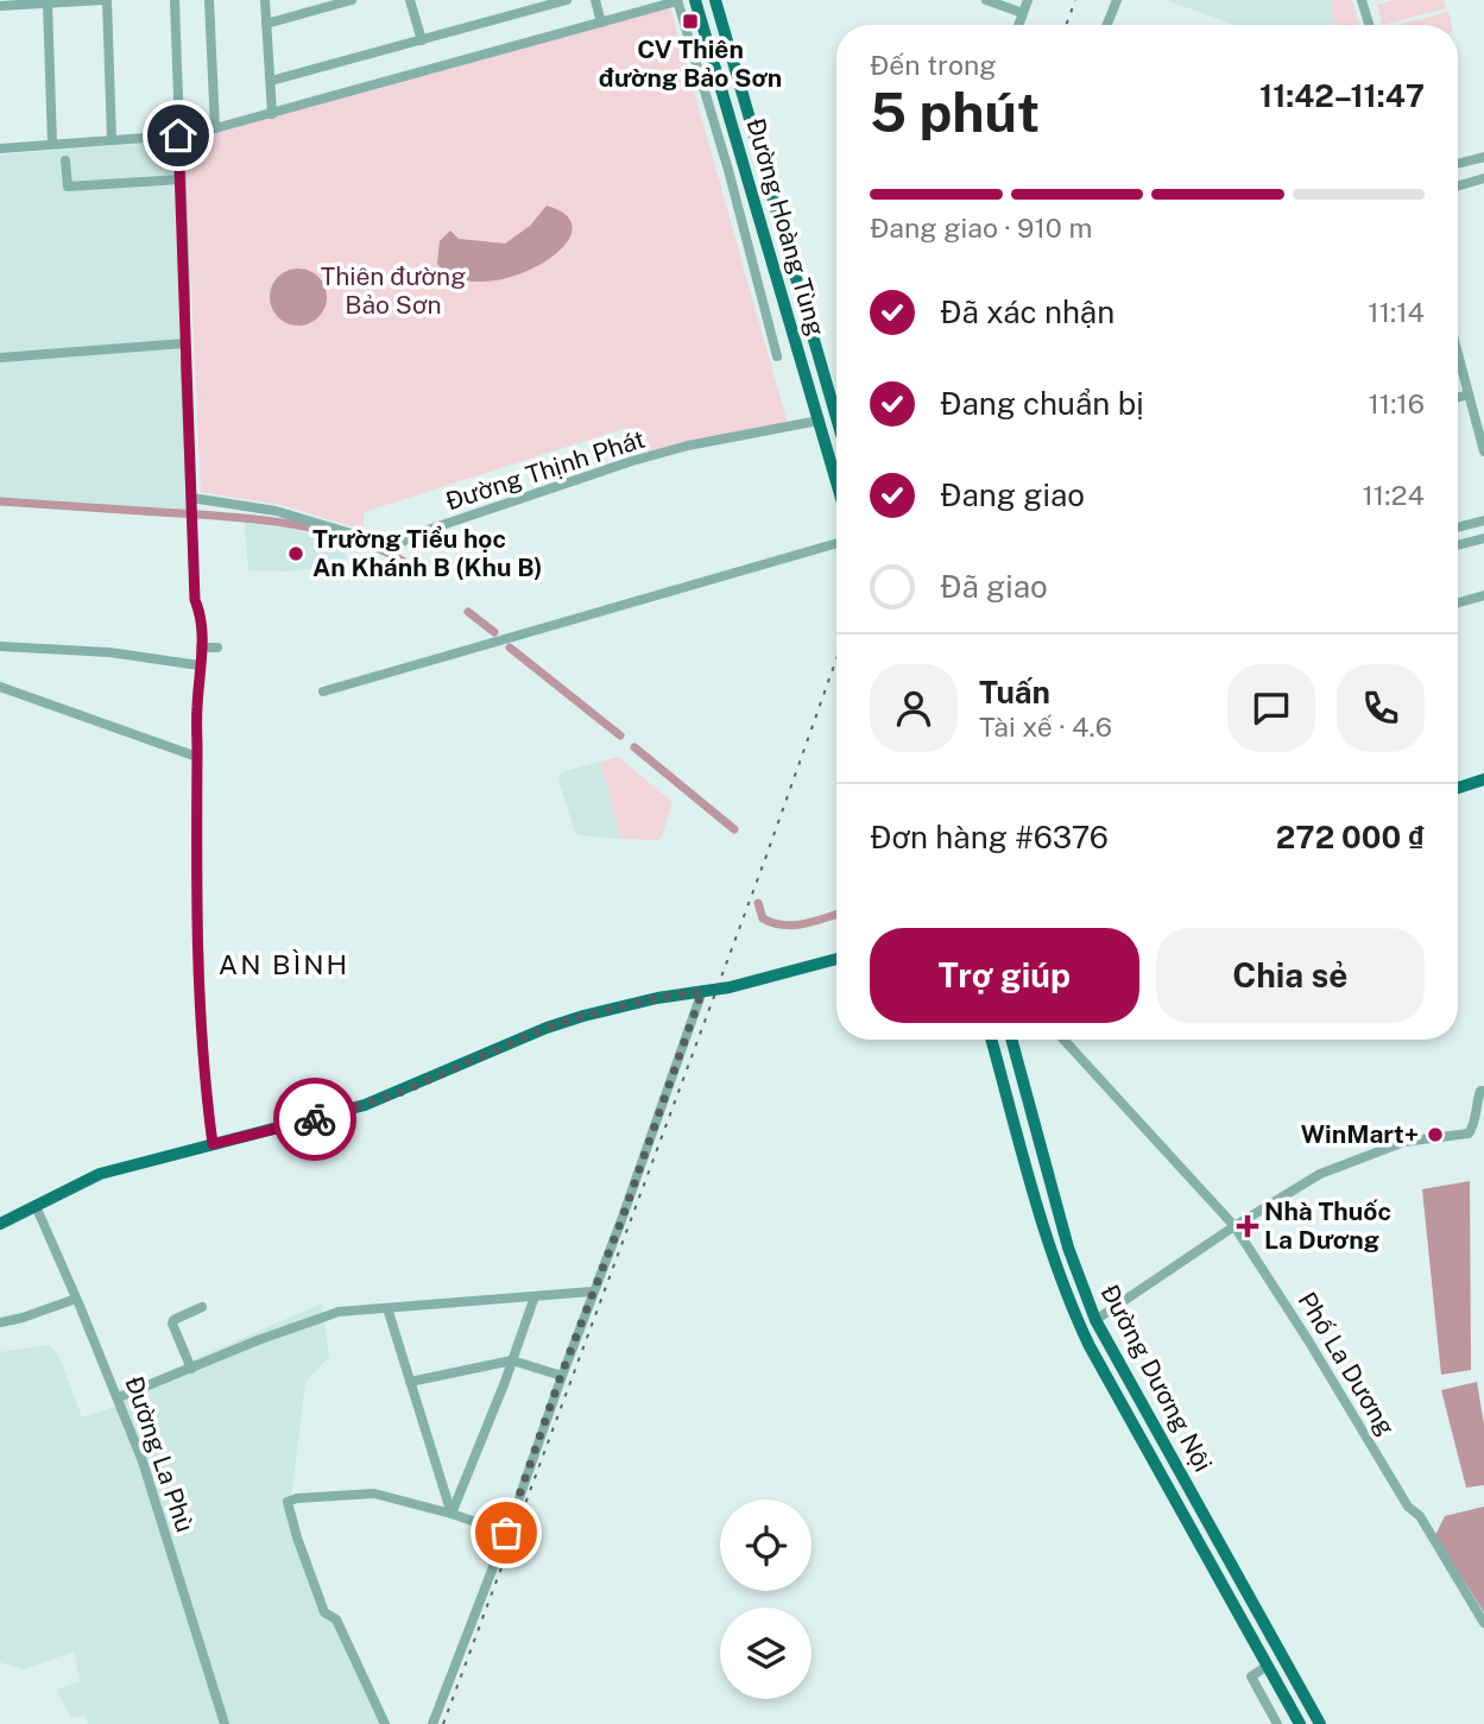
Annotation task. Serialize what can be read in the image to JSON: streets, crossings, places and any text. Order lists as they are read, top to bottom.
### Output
{
  "streets": {
    "main road": ["Đường Hoàng Tùng", "Đường Dương Nội"],
    "street": ["Đường Thịnh Phát", "Phố La Dương", "Đường La Phù"]
  },
  "crossings": [
    ["Đường Hoàng Tùng", "Đường Thịnh Phát"]
  ],
  "districts": ["AN BÌNH"],
  "parks": ["Thiên đường Bảo Sơn"],
  "places": {
    "transit": ["CV Thiên đường Bảo Sơn"],
    "other": ["Trường Tiểu học An Khánh B (Khu B)", "WinMart+"],
    "health": ["Nhà Thuốc La Dương"]
  },
  "page": {
    "heading": ["5 phút", "Đến trong", "11:42–11:47"],
    "panel": [
      "Tuấn",
      "Tài xế · 4.6",
      "Đơn hàng #6376",
      "272 000 ₫"
    ],
    "bar": "Đang giao · 910 m",
    "list": [
      ["Đã xác nhận", "11:14"],
      ["Đang chuẩn bị", "11:16"],
      ["Đang giao", "11:24"],
      "Đã giao"
    ],
    "buttons": ["Trợ giúp", "Chia sẻ"]
  }
}
